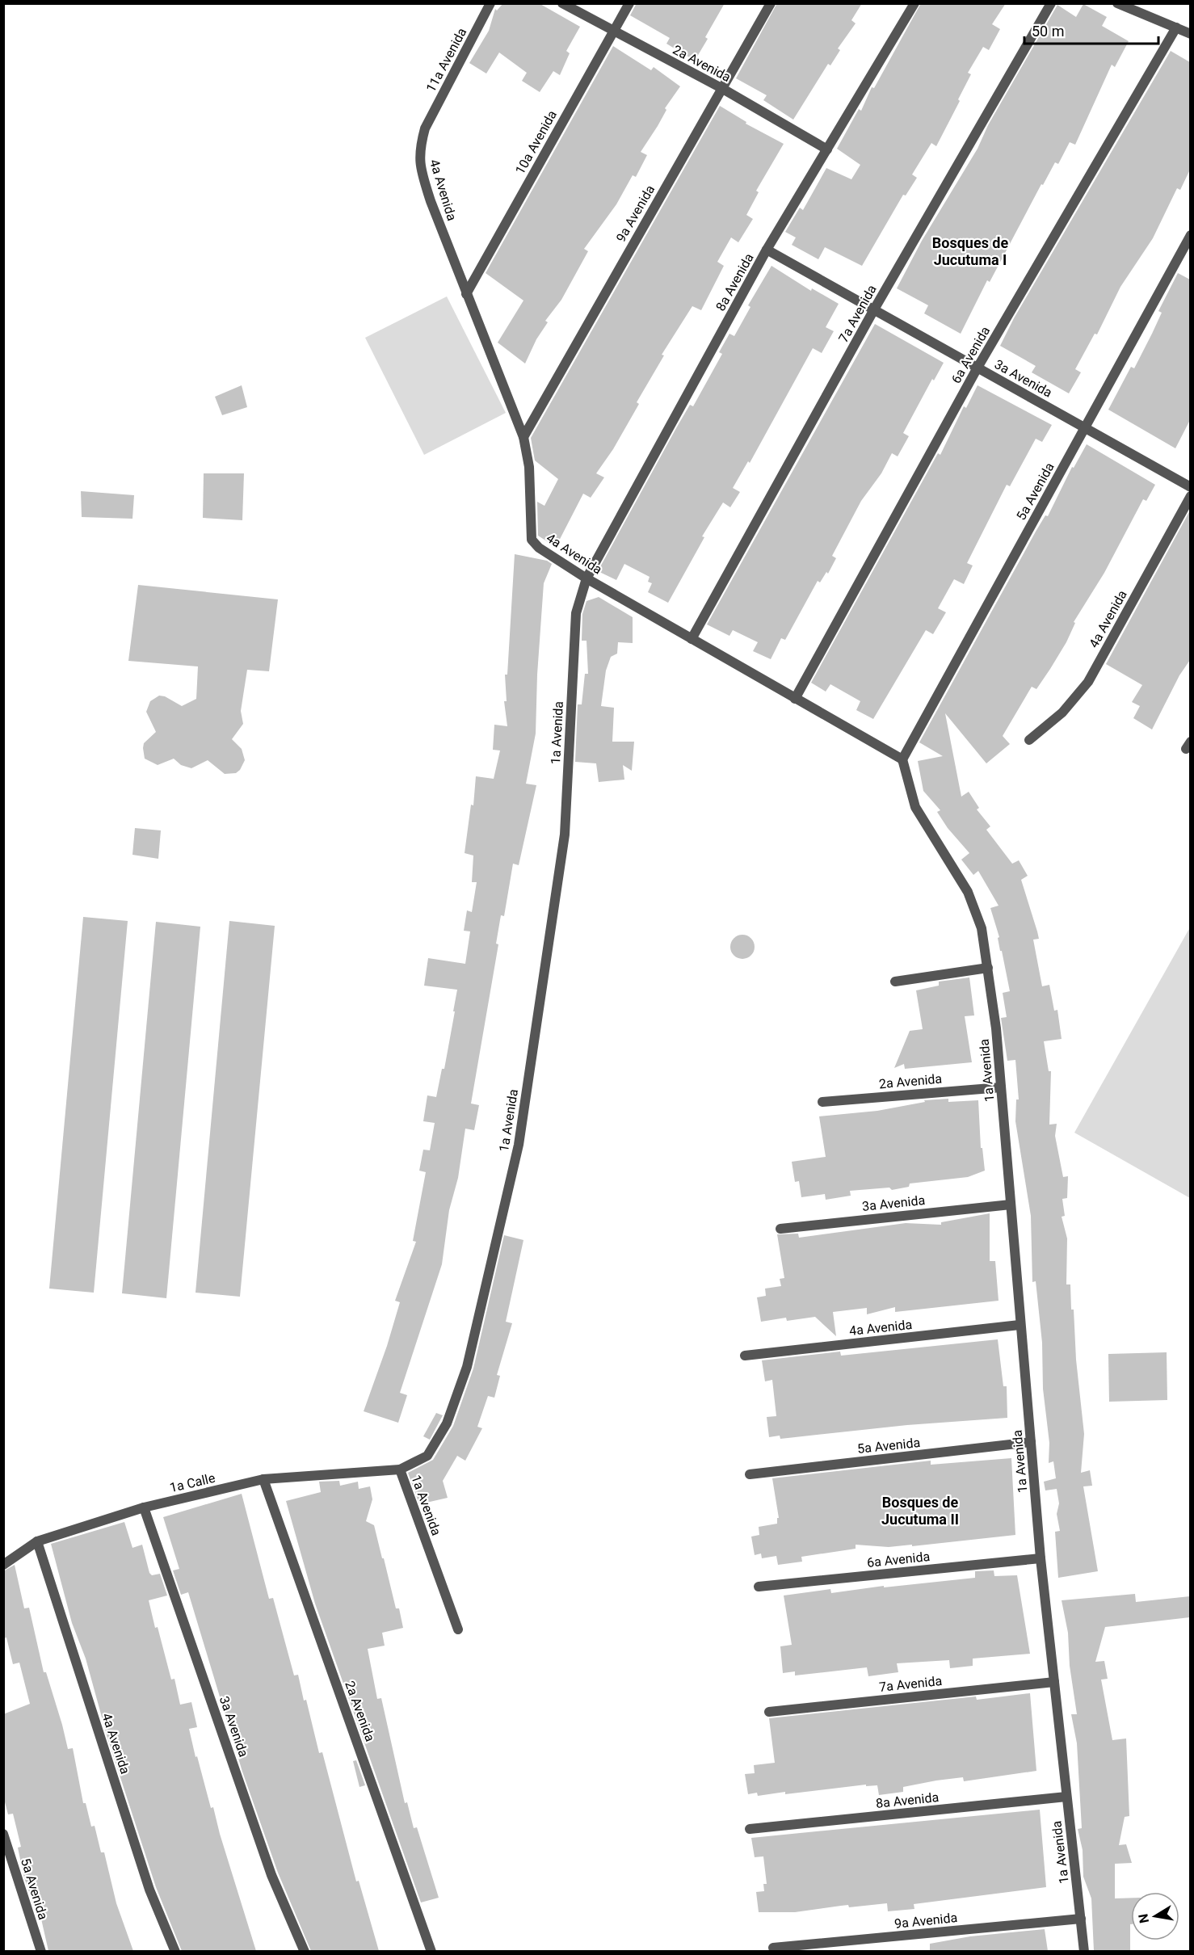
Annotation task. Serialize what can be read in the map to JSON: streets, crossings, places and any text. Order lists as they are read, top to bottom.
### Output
{
  "streets": {
    "street": [
      "11a Avenida",
      "2a Avenida",
      "10a Avenida",
      "4a Avenida",
      "9a Avenida",
      "8a Avenida",
      "7a Avenida",
      "6a Avenida",
      "3a Avenida",
      "5a Avenida",
      "1a Avenida",
      "1a Calle"
    ]
  },
  "crossings": [
    ["11a Avenida", "4a Avenida"],
    ["2a Avenida", "10a Avenida"],
    ["2a Avenida", "9a Avenida"],
    ["2a Avenida", "8a Avenida"],
    ["2a Avenida", "1a Avenida"],
    ["2a Avenida", "1a Calle"],
    ["10a Avenida", "4a Avenida"],
    ["4a Avenida", "9a Avenida"],
    ["4a Avenida", "8a Avenida"],
    ["4a Avenida", "7a Avenida"],
    ["4a Avenida", "6a Avenida"],
    ["4a Avenida", "5a Avenida"],
    ["4a Avenida", "1a Avenida"],
    ["4a Avenida", "1a Calle"],
    ["9a Avenida", "1a Avenida"],
    ["8a Avenida", "3a Avenida"],
    ["8a Avenida", "1a Avenida"],
    ["7a Avenida", "3a Avenida"],
    ["7a Avenida", "1a Avenida"],
    ["6a Avenida", "3a Avenida"],
    ["6a Avenida", "1a Avenida"],
    ["3a Avenida", "5a Avenida"],
    ["3a Avenida", "1a Avenida"],
    ["3a Avenida", "1a Calle"],
    ["5a Avenida", "1a Avenida"],
    ["1a Avenida", "1a Calle"]
  ],
  "districts": ["Bosques de Jucutuma I", "Bosques de Jucutuma II"],
  "scale_bar": "50 m",
  "north": "left"
}
